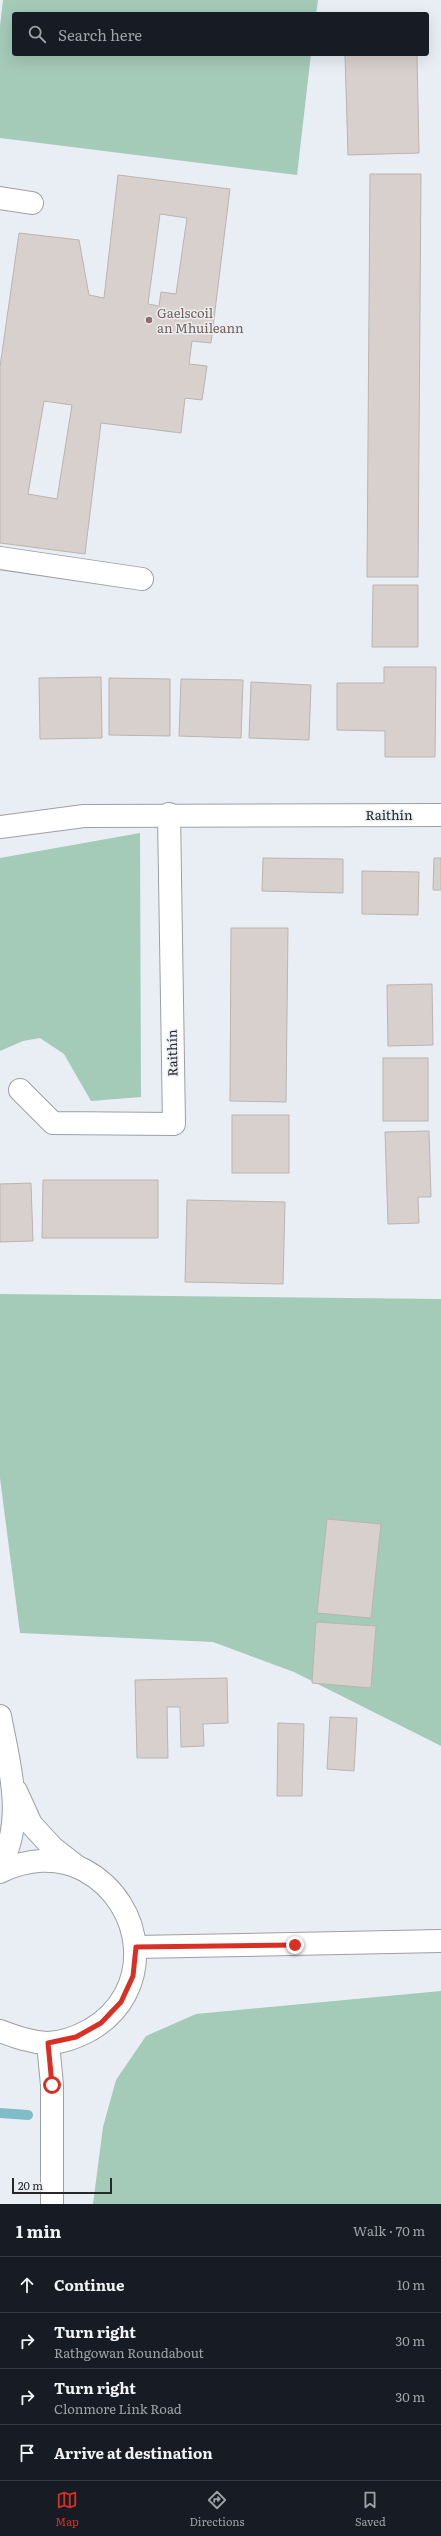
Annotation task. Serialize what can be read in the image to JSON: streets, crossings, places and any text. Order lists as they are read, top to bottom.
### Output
{
  "streets": {
    "street": ["Raithín"]
  },
  "places": ["Gaelscoil an Mhuileann"],
  "scale_bar": "20 m",
  "page": {
    "search": "Search here",
    "scale": "20 m",
    "heading": ["1 min", "Walk · 70 m"],
    "list": [
      ["Continue", "10 m"],
      ["Turn right", "Rathgowan Roundabout", "30 m"],
      ["Turn right", "Clonmore Link Road", "30 m"],
      "Arrive at destination"
    ],
    "nav": ["Map", "Directions", "Saved"]
  }
}
